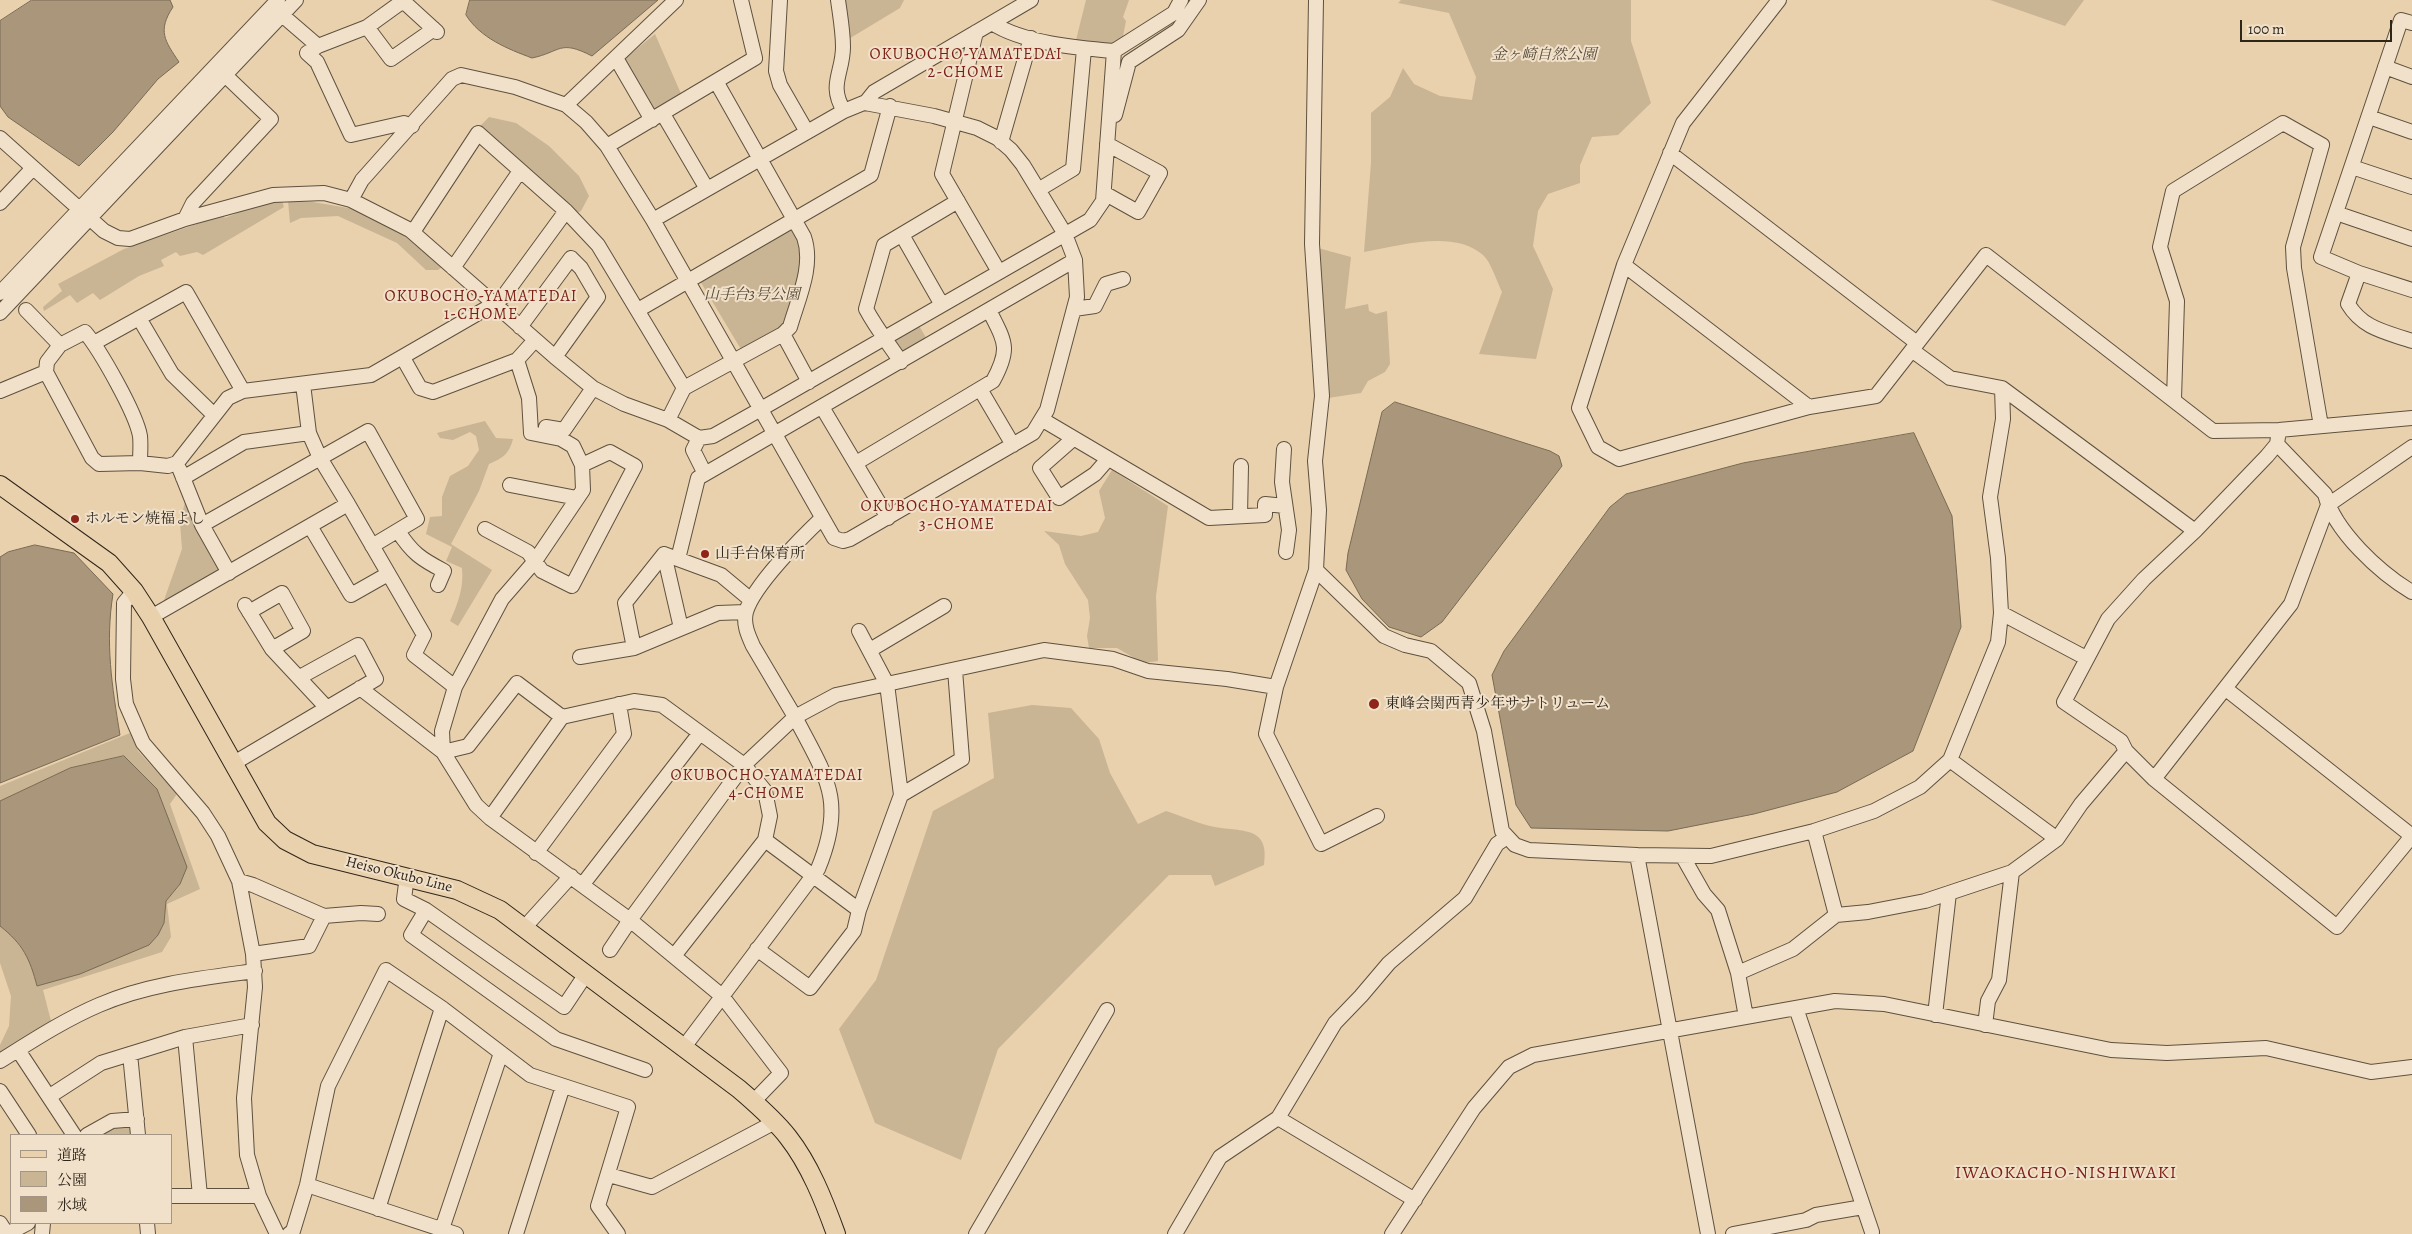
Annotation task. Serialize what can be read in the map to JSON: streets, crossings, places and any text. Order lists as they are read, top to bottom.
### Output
{
  "streets": {
    "main road": ["Heiso Okubo Line"]
  },
  "districts": [
    "OKUBOCHO-YAMATEDAI 2-CHOME",
    "OKUBOCHO-YAMATEDAI 1-CHOME",
    "OKUBOCHO-YAMATEDAI 3-CHOME",
    "OKUBOCHO-YAMATEDAI 4-CHOME",
    "IWAOKACHO-NISHIWAKI"
  ],
  "parks": ["金ヶ崎自然公園", "山手台3号公園"],
  "places": ["ホルモン焼福よし", "山手台保育所", "東峰会関西青少年サナトリューム"],
  "legend": ["道路", "公園", "水域"],
  "scale_bar": "100 m"
}
